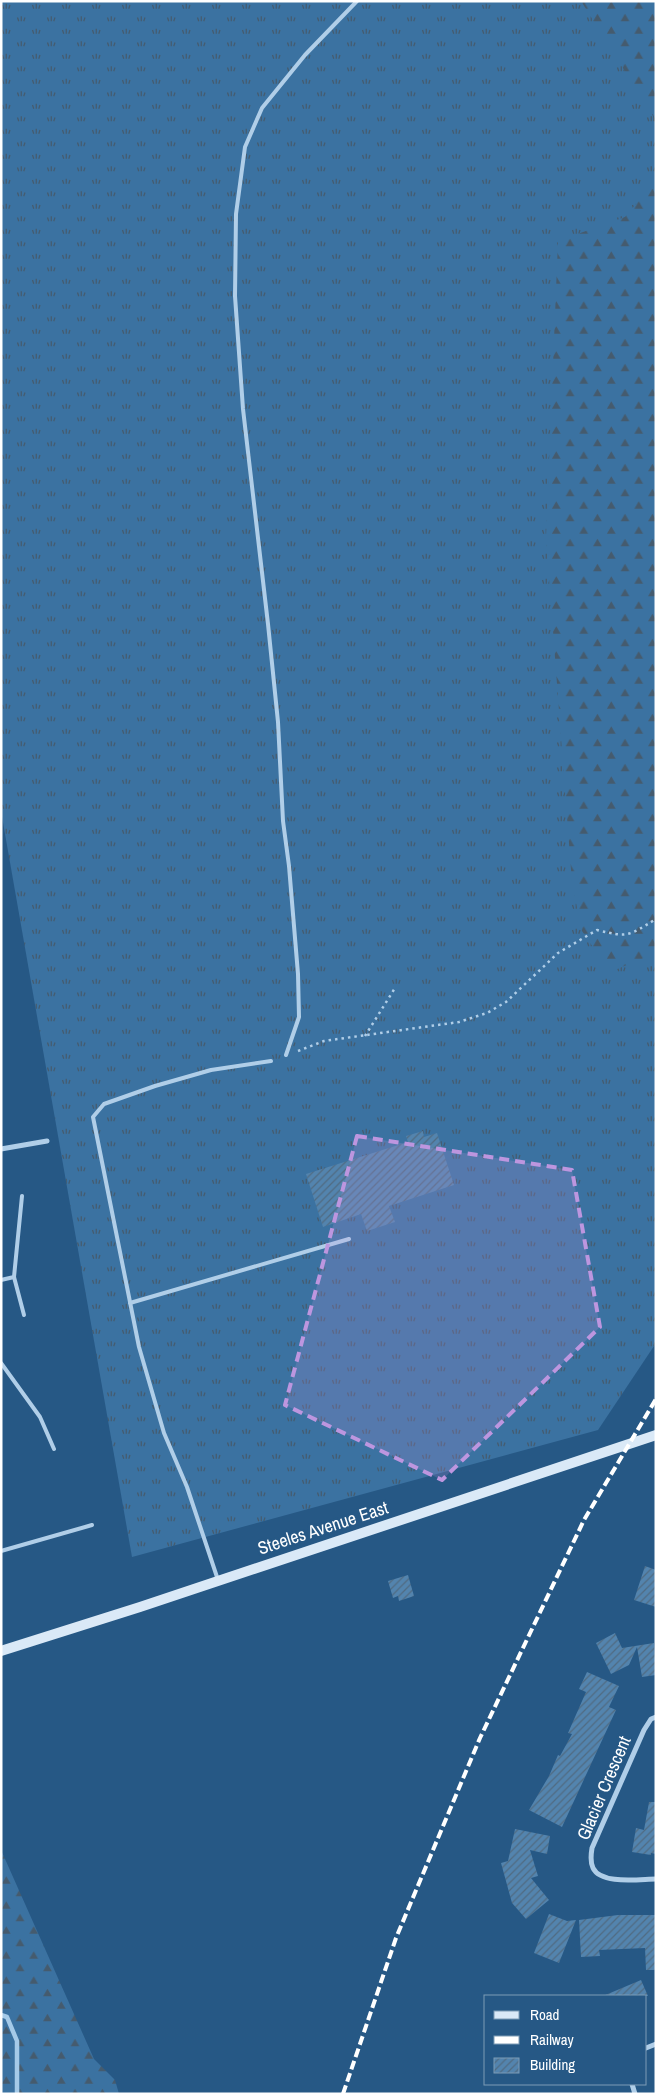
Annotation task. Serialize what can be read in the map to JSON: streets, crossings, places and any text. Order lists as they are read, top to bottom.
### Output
{
  "streets": {
    "main road": ["Steeles Avenue East"],
    "street": ["Glacier Crescent"]
  },
  "legend": ["Road", "Railway", "Building"]
}
